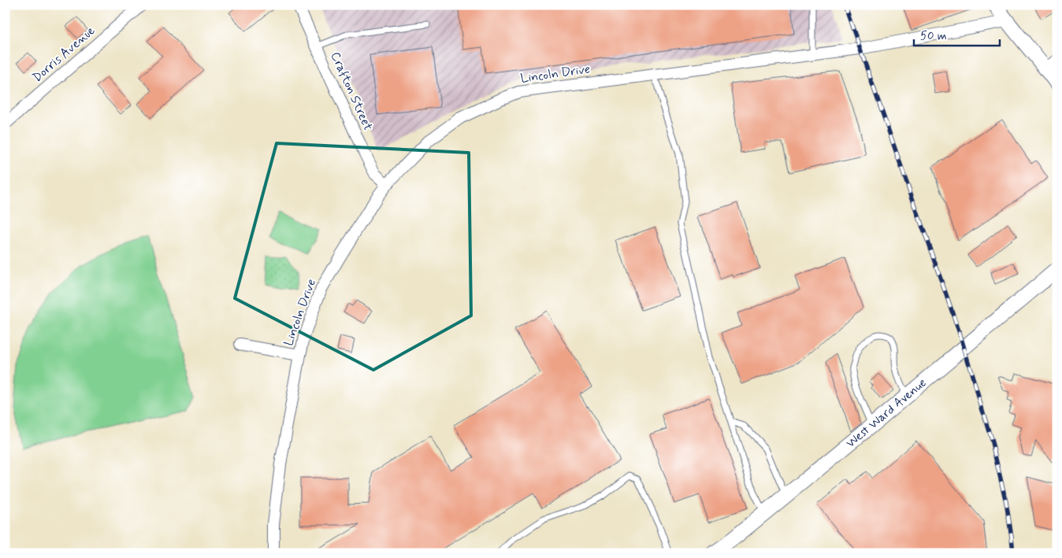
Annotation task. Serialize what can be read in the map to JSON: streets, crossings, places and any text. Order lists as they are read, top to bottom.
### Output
{
  "streets": {
    "street": [
      "Dorris Avenue",
      "Lincoln Drive",
      "Crafton Street",
      "West Ward Avenue"
    ]
  },
  "crossings": [
    ["Lincoln Drive", "Crafton Street"]
  ],
  "scale_bar": "50 m"
}
